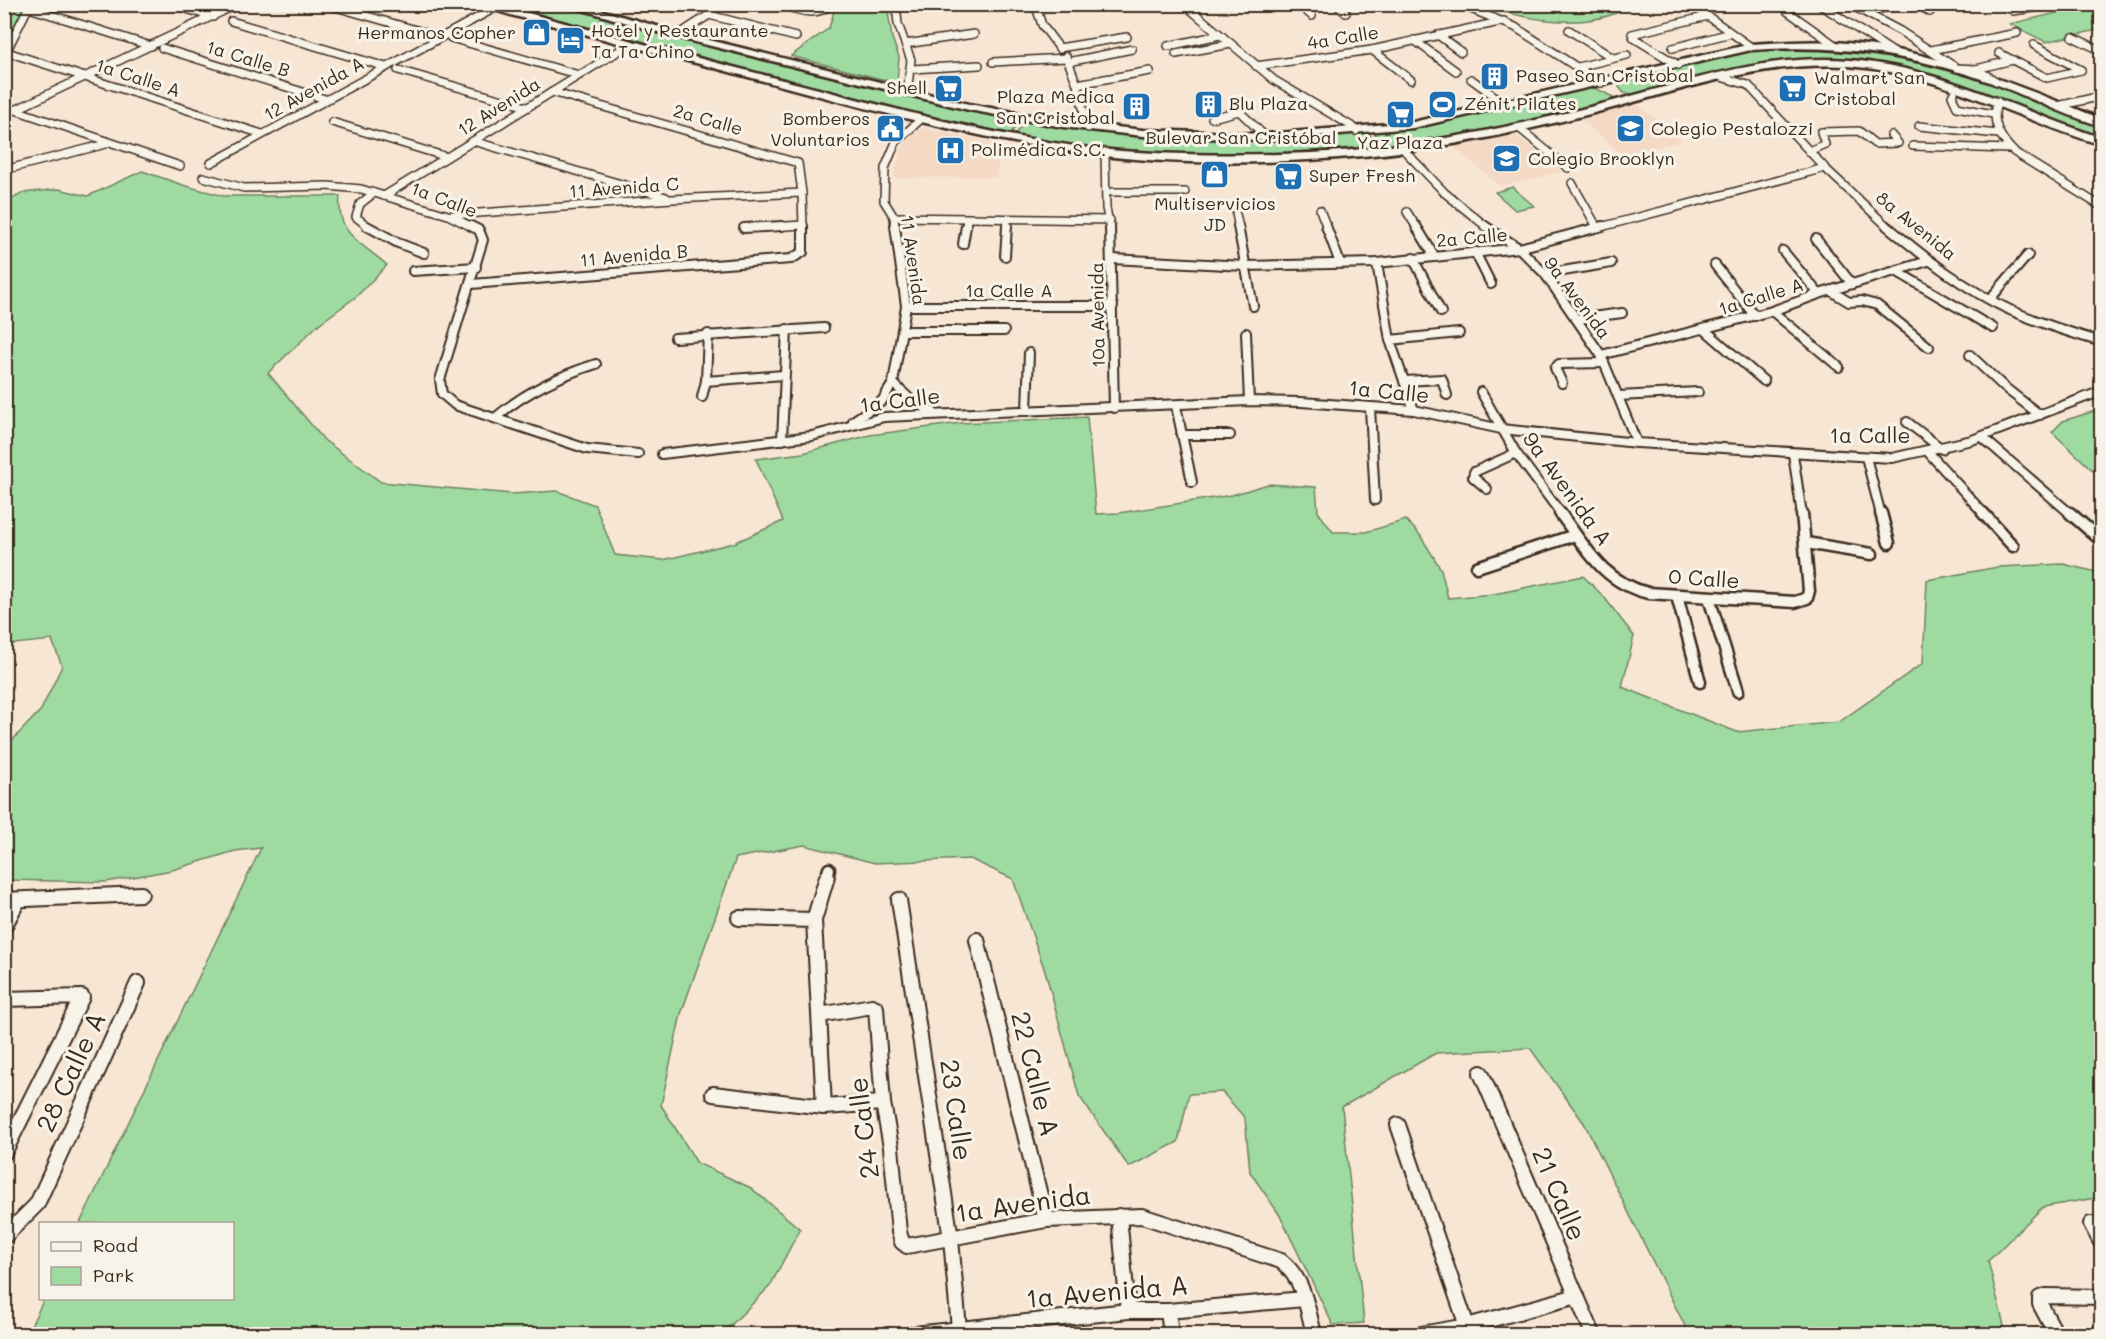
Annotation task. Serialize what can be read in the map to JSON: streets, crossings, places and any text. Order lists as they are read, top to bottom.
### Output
{
  "streets": {
    "main road": ["Bulevar San Cristóbal"],
    "street": [
      "4a Calle",
      "1a Calle B",
      "1a Calle A",
      "12 Avenida A",
      "12 Avenida",
      "2a Calle",
      "11 Avenida C",
      "1a Calle",
      "8a Avenida",
      "11 Avenida B",
      "11 Avenida",
      "9a Avenida",
      "10a Avenida",
      "9a Avenida A",
      "0 Calle",
      "28 Calle A",
      "22 Calle A",
      "23 Calle",
      "24 Calle",
      "21 Calle",
      "1a Avenida",
      "1a Avenida A"
    ]
  },
  "crossings": [
    ["1a Calle B", "12 Avenida A"],
    ["1a Calle A", "12 Avenida A"],
    ["1a Calle A", "8a Avenida"],
    ["1a Calle A", "11 Avenida"],
    ["1a Calle A", "9a Avenida"],
    ["1a Calle A", "10a Avenida"],
    ["12 Avenida A", "Bulevar San Cristóbal"],
    ["12 Avenida", "2a Calle"],
    ["12 Avenida", "Bulevar San Cristóbal"],
    ["12 Avenida", "1a Calle"],
    ["2a Calle", "11 Avenida C"],
    ["2a Calle", "8a Avenida"],
    ["2a Calle", "11 Avenida B"],
    ["2a Calle", "9a Avenida"],
    ["2a Calle", "10a Avenida"],
    ["Bulevar San Cristóbal", "11 Avenida"],
    ["Bulevar San Cristóbal", "9a Avenida"],
    ["Bulevar San Cristóbal", "10a Avenida"],
    ["11 Avenida C", "1a Calle"],
    ["1a Calle", "11 Avenida B"],
    ["1a Calle", "11 Avenida"],
    ["1a Calle", "9a Avenida"],
    ["1a Calle", "10a Avenida"],
    ["1a Calle", "9a Avenida A"],
    ["9a Avenida A", "0 Calle"],
    ["22 Calle A", "1a Avenida"],
    ["23 Calle", "1a Avenida"],
    ["23 Calle", "1a Avenida A"],
    ["24 Calle", "1a Avenida"],
    ["1a Avenida", "1a Avenida A"]
  ],
  "places": {
    "shop": ["Hermanos Copher", "Multiservicios JD"],
    "hotel": ["Hotel y Restaurante Ta Ta Chino"],
    "building": ["Paseo San Cristobal", "Blu Plaza", "Plaza Medica San Cristobal"],
    "supermarket": [
      "Shell",
      "Walmart San Cristobal",
      "Yaz Plaza",
      "Super Fresh"
    ],
    "sports": ["Zénit Pilates"],
    "public building": ["Bomberos Voluntarios"],
    "school or university": ["Colegio Pestalozzi", "Colegio Brooklyn"],
    "hospital": ["Polimédica S.C."]
  },
  "legend": ["Road", "Park"]
}
